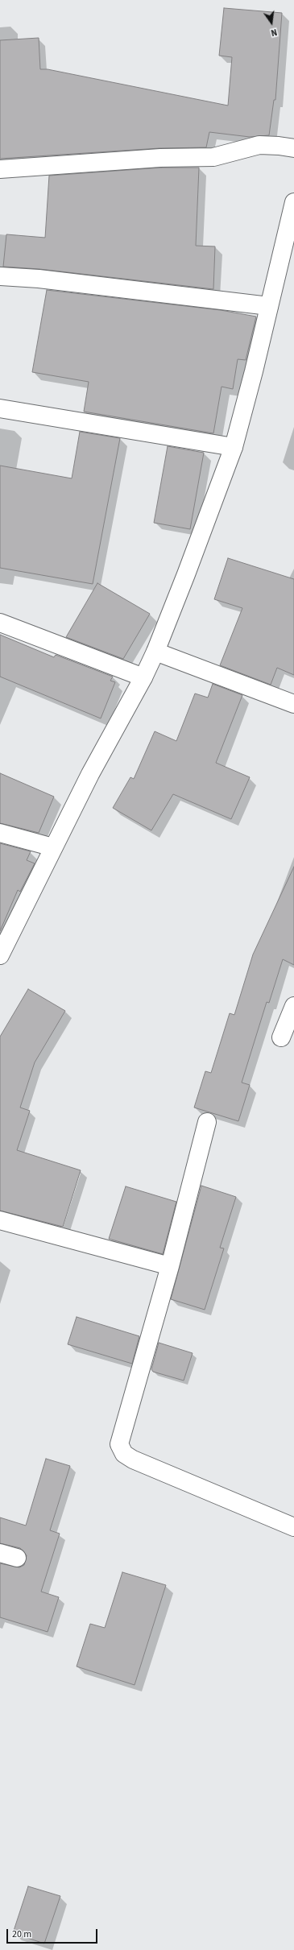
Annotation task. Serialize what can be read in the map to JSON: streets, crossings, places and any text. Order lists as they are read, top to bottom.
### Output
{
  "scale_bar": "20 m",
  "north": "bottom"
}
